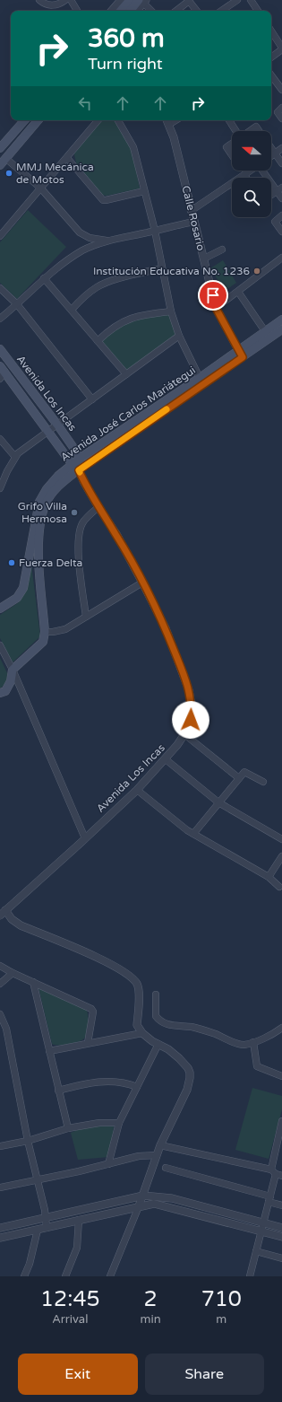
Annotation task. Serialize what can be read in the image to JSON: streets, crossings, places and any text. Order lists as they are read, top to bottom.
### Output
{
  "streets": {
    "main road": ["Avenida Los Incas", "Avenida José Carlos Mariátegui"],
    "street": ["Calle Rosario"]
  },
  "crossings": [
    ["Calle Rosario", "Avenida José Carlos Mariátegui"],
    ["Avenida Los Incas", "Avenida José Carlos Mariátegui"]
  ],
  "places": [
    "MMJ Mecánica de Motos",
    "Institución Educativa No. 1236",
    "Grifo Villa Hermosa",
    "Fuerza Delta"
  ],
  "north": "left",
  "page": {
    "turn": ["360 m", "Turn right"],
    "eta": [
      "12:45",
      "Arrival",
      "2",
      "min",
      "710",
      "m"
    ],
    "buttons": ["Exit", "Share"]
  }
}
